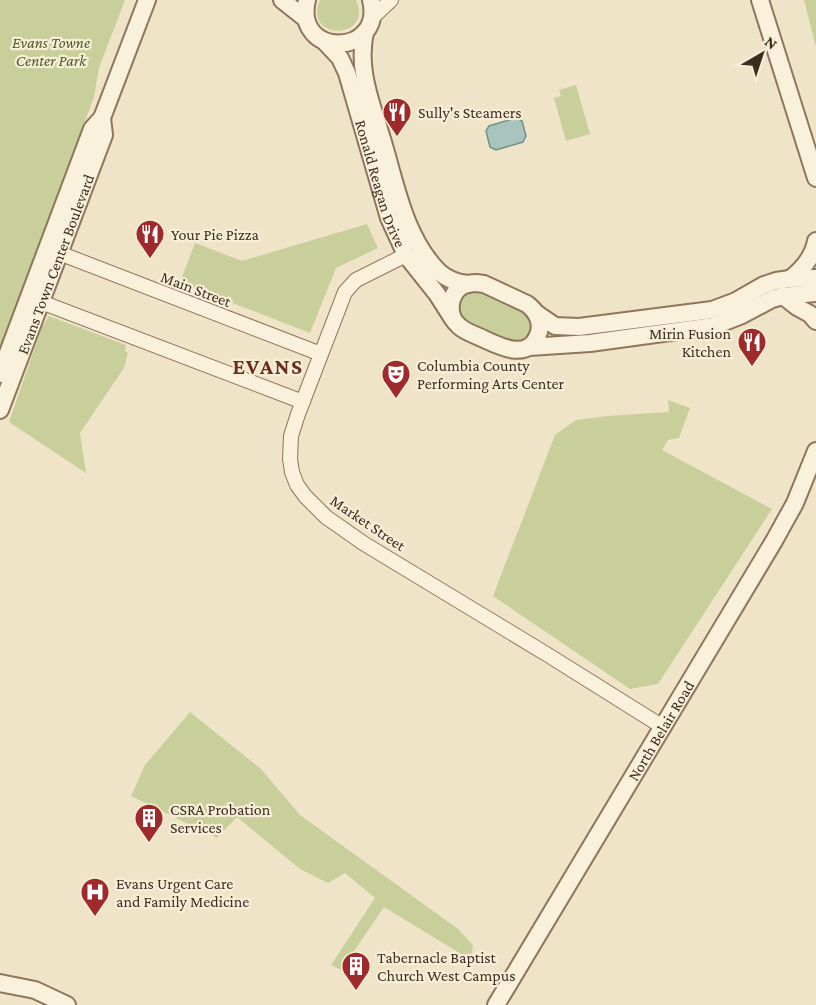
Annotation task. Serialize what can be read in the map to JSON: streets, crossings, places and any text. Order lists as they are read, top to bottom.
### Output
{
  "streets": {
    "street": [
      "Ronald Reagan Drive",
      "Evans Town Center Boulevard",
      "Main Street",
      "Market Street",
      "North Belair Road"
    ]
  },
  "crossings": [
    ["Ronald Reagan Drive", "Market Street"],
    ["Evans Town Center Boulevard", "Main Street"],
    ["Main Street", "Market Street"],
    ["Market Street", "North Belair Road"]
  ],
  "districts": ["EVANS"],
  "parks": ["Evans Towne Center Park"],
  "places": {
    "restaurant": ["Sully's Steamers", "Your Pie Pizza", "Mirin Fusion Kitchen"],
    "theatre": ["Columbia County Performing Arts Center"],
    "building": ["CSRA Probation Services", "Tabernacle Baptist Church West Campus"],
    "hospital": ["Evans Urgent Care and Family Medicine"]
  },
  "north": "top right"
}
